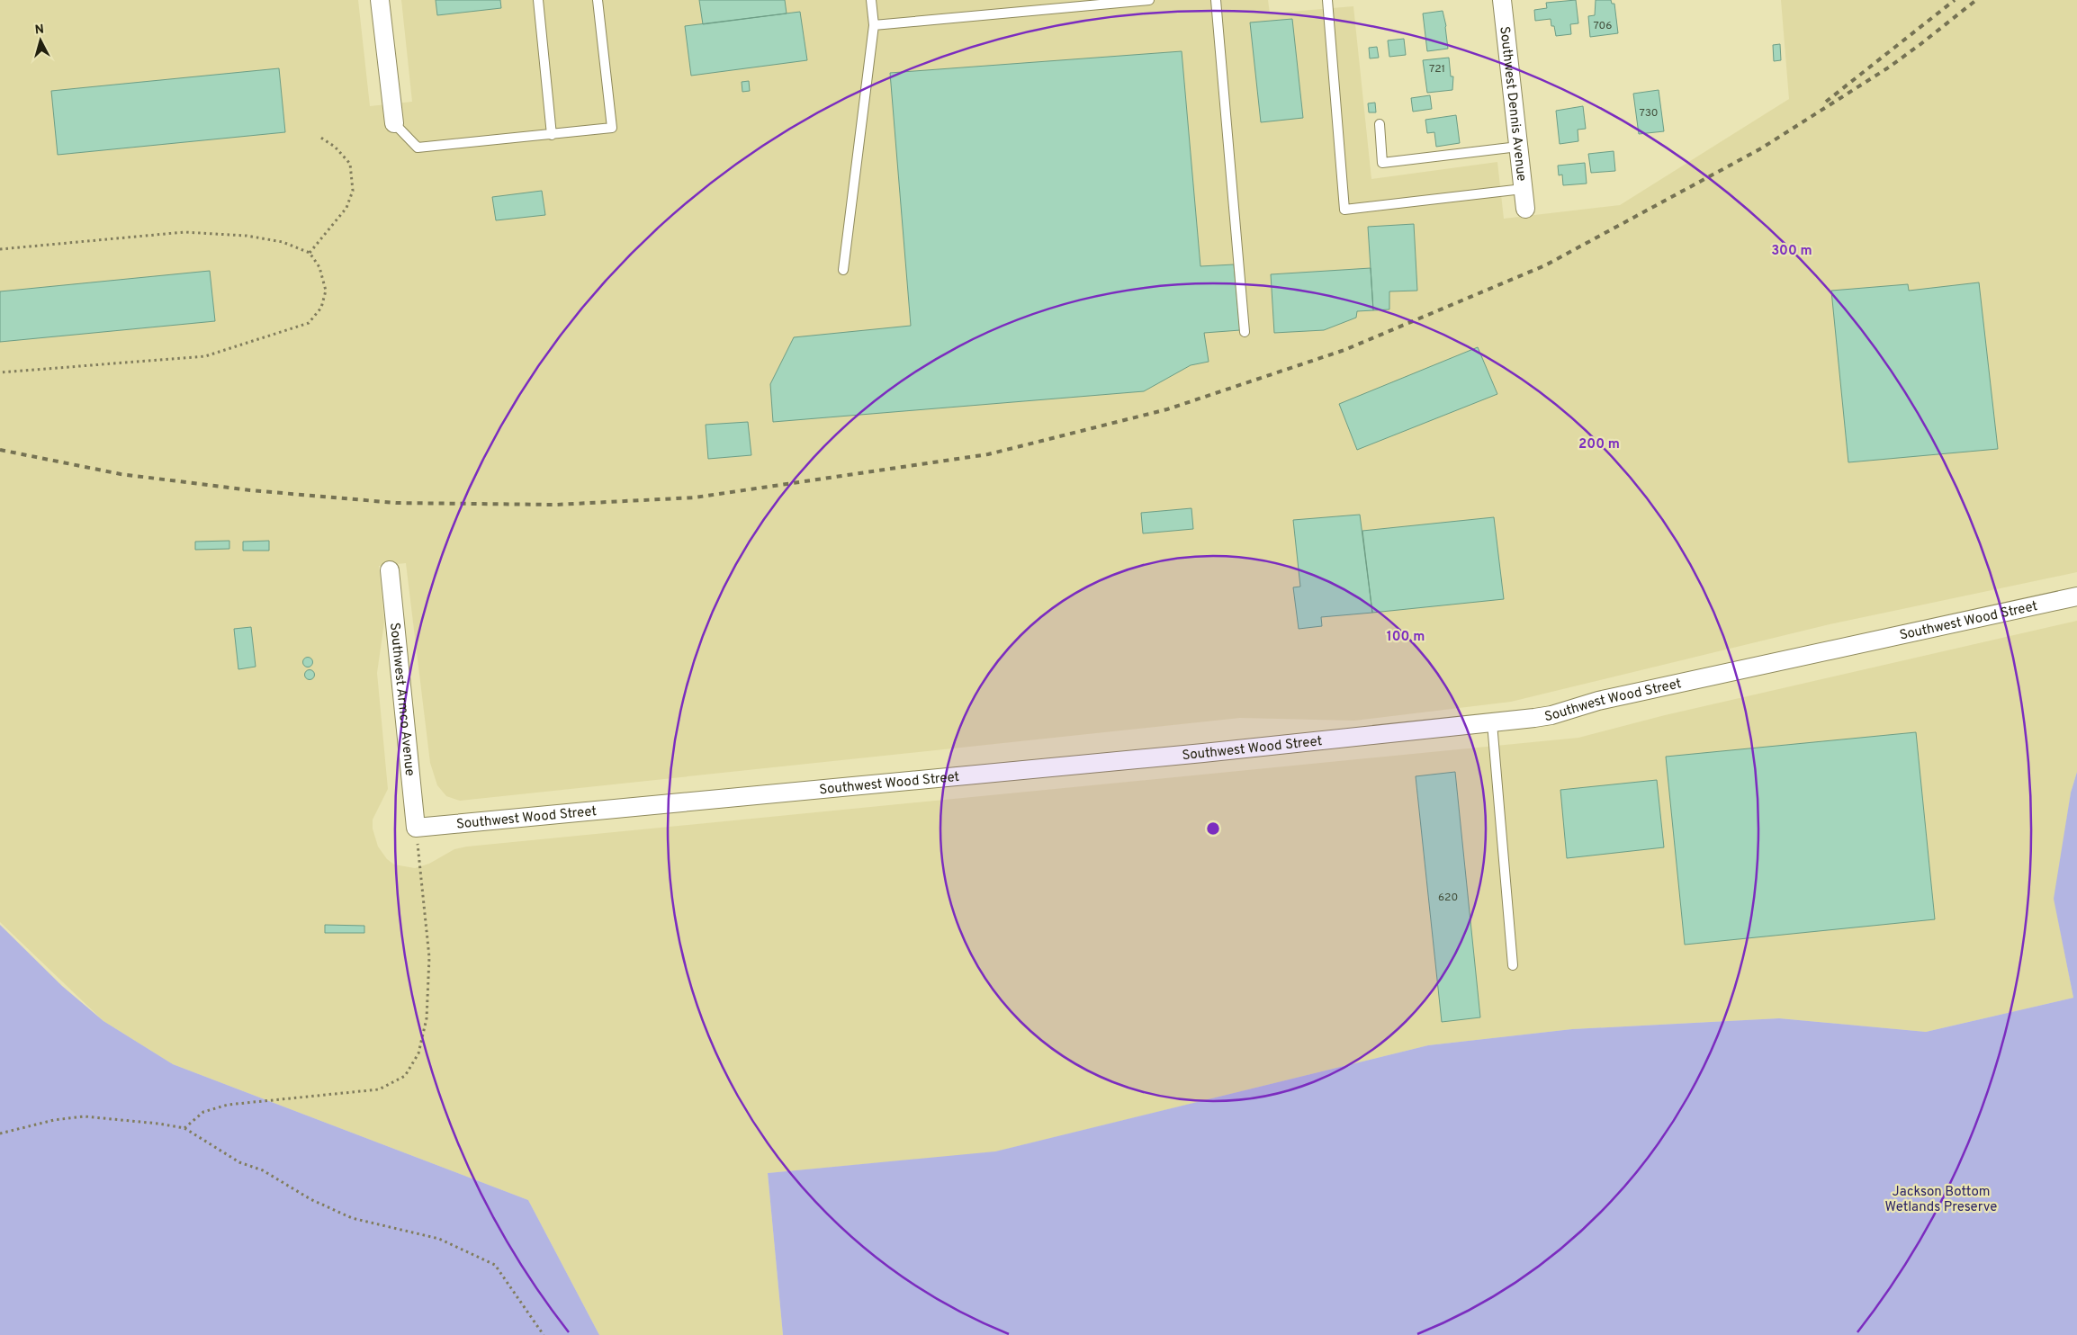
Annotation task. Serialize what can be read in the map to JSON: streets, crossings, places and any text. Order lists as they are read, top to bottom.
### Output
{
  "streets": {
    "street": ["Southwest Dennis Avenue", "Southwest Wood Street", "Southwest Armco Avenue"]
  },
  "crossings": [
    ["Southwest Wood Street", "Southwest Armco Avenue"]
  ],
  "parks": ["Jackson Bottom Wetlands Preserve"],
  "house_numbers": [
    "706",
    "721",
    "730",
    "620"
  ],
  "north": "top",
  "rings": ["300 m", "200 m", "100 m"]
}
